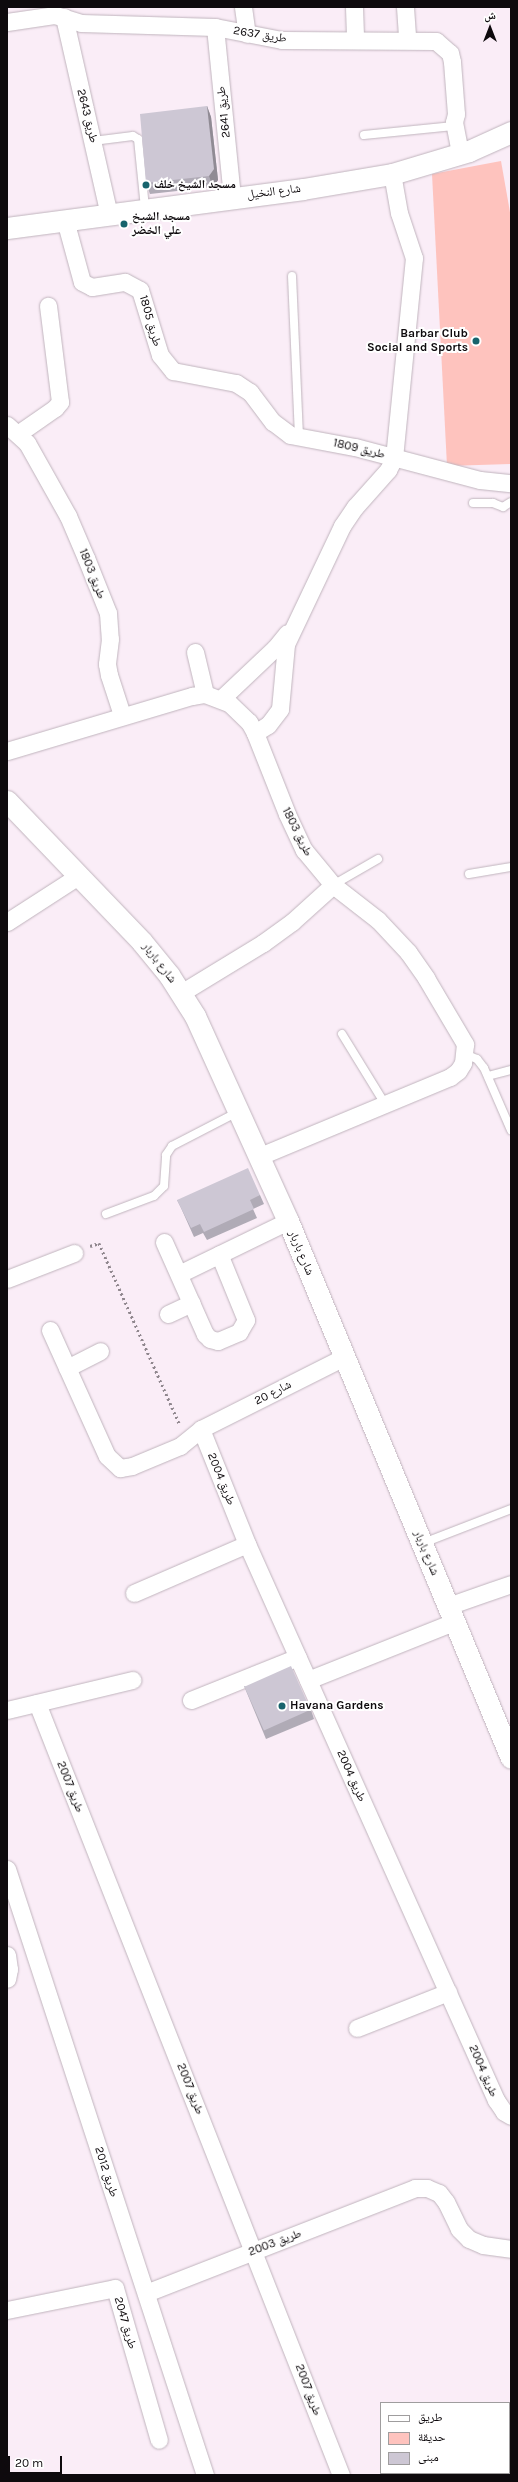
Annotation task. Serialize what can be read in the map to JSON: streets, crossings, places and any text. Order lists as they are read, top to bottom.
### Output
{
  "streets": {
    "street": [
      "طريق 2637",
      "طريق 2641",
      "طريق 2643",
      "شارع النخيل",
      "طريق 1805",
      "طريق 1809",
      "طريق 1803",
      "شارع باربار",
      "شارع 20",
      "طريق 2004",
      "طريق 2007",
      "طريق 2012",
      "طريق 2003",
      "طريق 2047"
    ]
  },
  "crossings": [
    ["طريق 2637", "طريق 2641"],
    ["طريق 2637", "طريق 2643"],
    ["طريق 2637", "شارع النخيل"],
    ["طريق 2641", "شارع النخيل"],
    ["طريق 2643", "شارع النخيل"],
    ["شارع النخيل", "طريق 1805"],
    ["طريق 1805", "طريق 1809"],
    ["شارع باربار", "شارع 20"],
    ["شارع 20", "طريق 2004"],
    ["طريق 2007", "طريق 2003"],
    ["طريق 2012", "طريق 2003"]
  ],
  "places": [
    "مسجد الشيخ خلف",
    "مسجد الشيخ علي الخضر",
    "Barbar Club Social and Sports",
    "Havana Gardens"
  ],
  "legend": ["طريق", "حديقة", "مبنى"],
  "scale_bar": "20 m",
  "north": "top"
}
